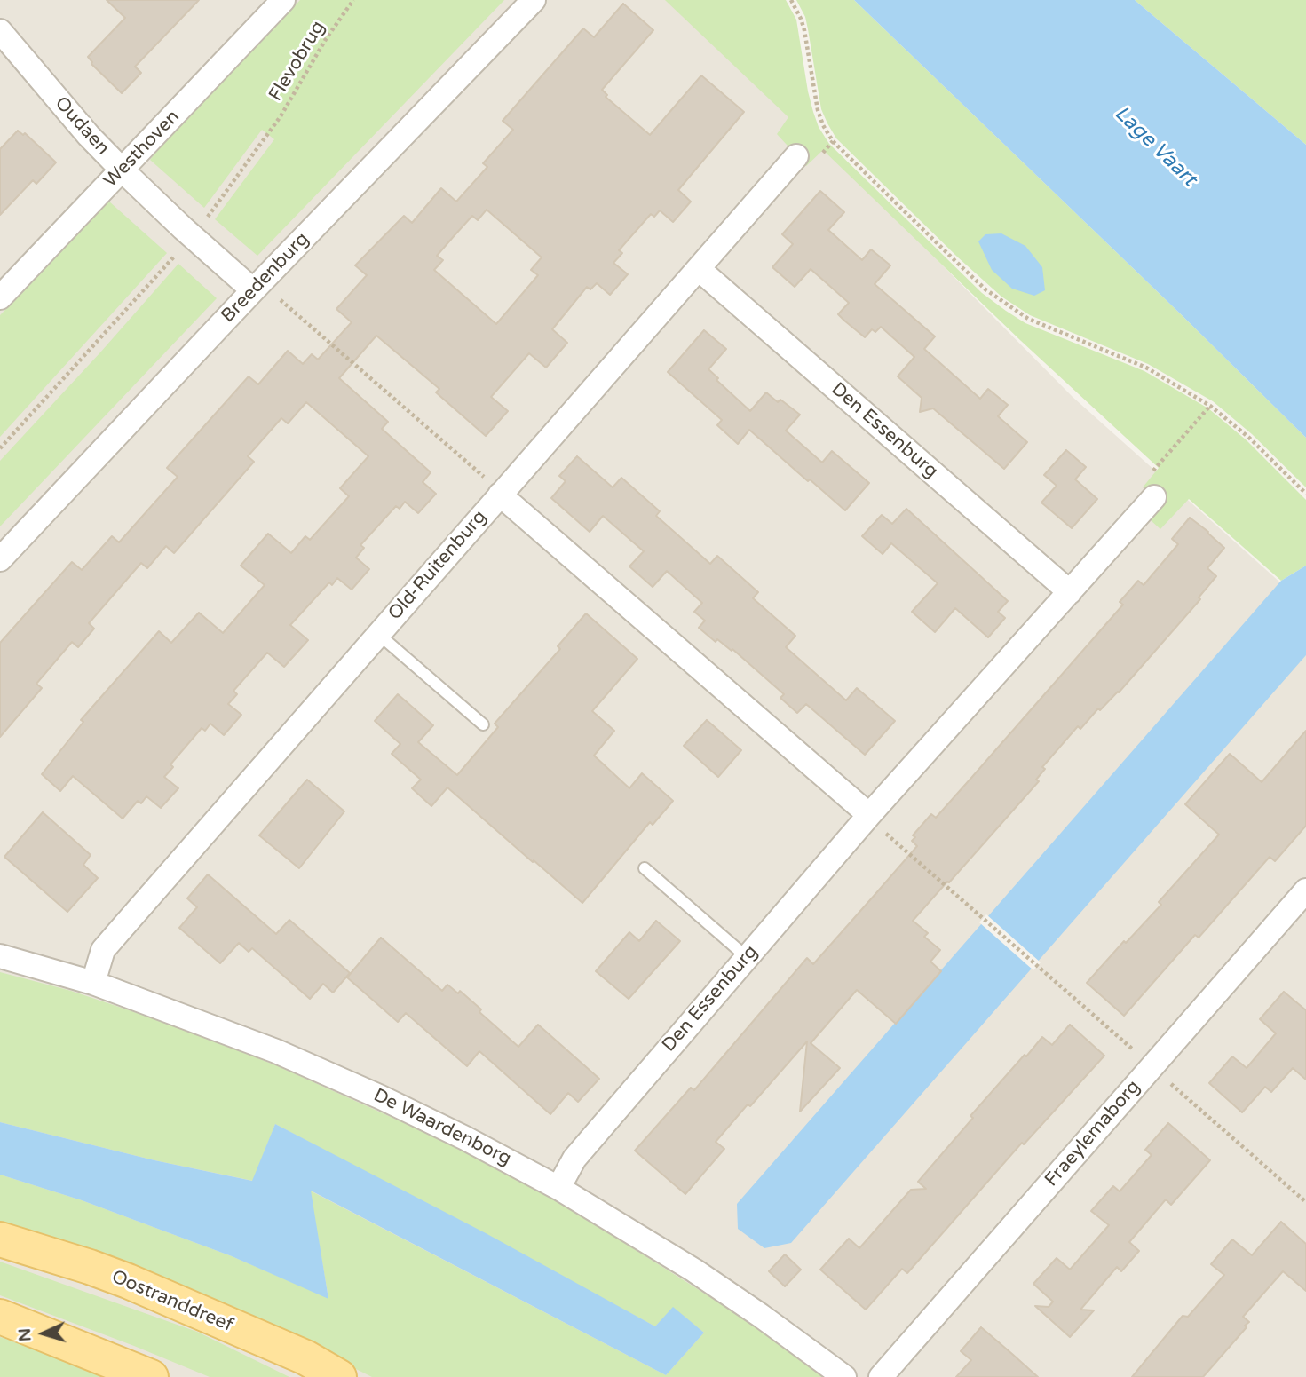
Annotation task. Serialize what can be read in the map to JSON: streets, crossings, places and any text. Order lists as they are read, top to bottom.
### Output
{
  "streets": {
    "main road": ["Oostranddreef"],
    "street": [
      "Oudaen",
      "Westhoven",
      "Breedenburg",
      "Den Essenburg",
      "Old-Ruitenburg",
      "De Waardenborg",
      "Fraeylemaborg"
    ],
    "path": ["Flevobrug"]
  },
  "crossings": [
    ["Oudaen", "Westhoven"],
    ["Oudaen", "Breedenburg"],
    ["Den Essenburg", "Old-Ruitenburg"],
    ["Den Essenburg", "De Waardenborg"],
    ["Old-Ruitenburg", "De Waardenborg"]
  ],
  "water": ["Lage Vaart"],
  "north": "left"
}
